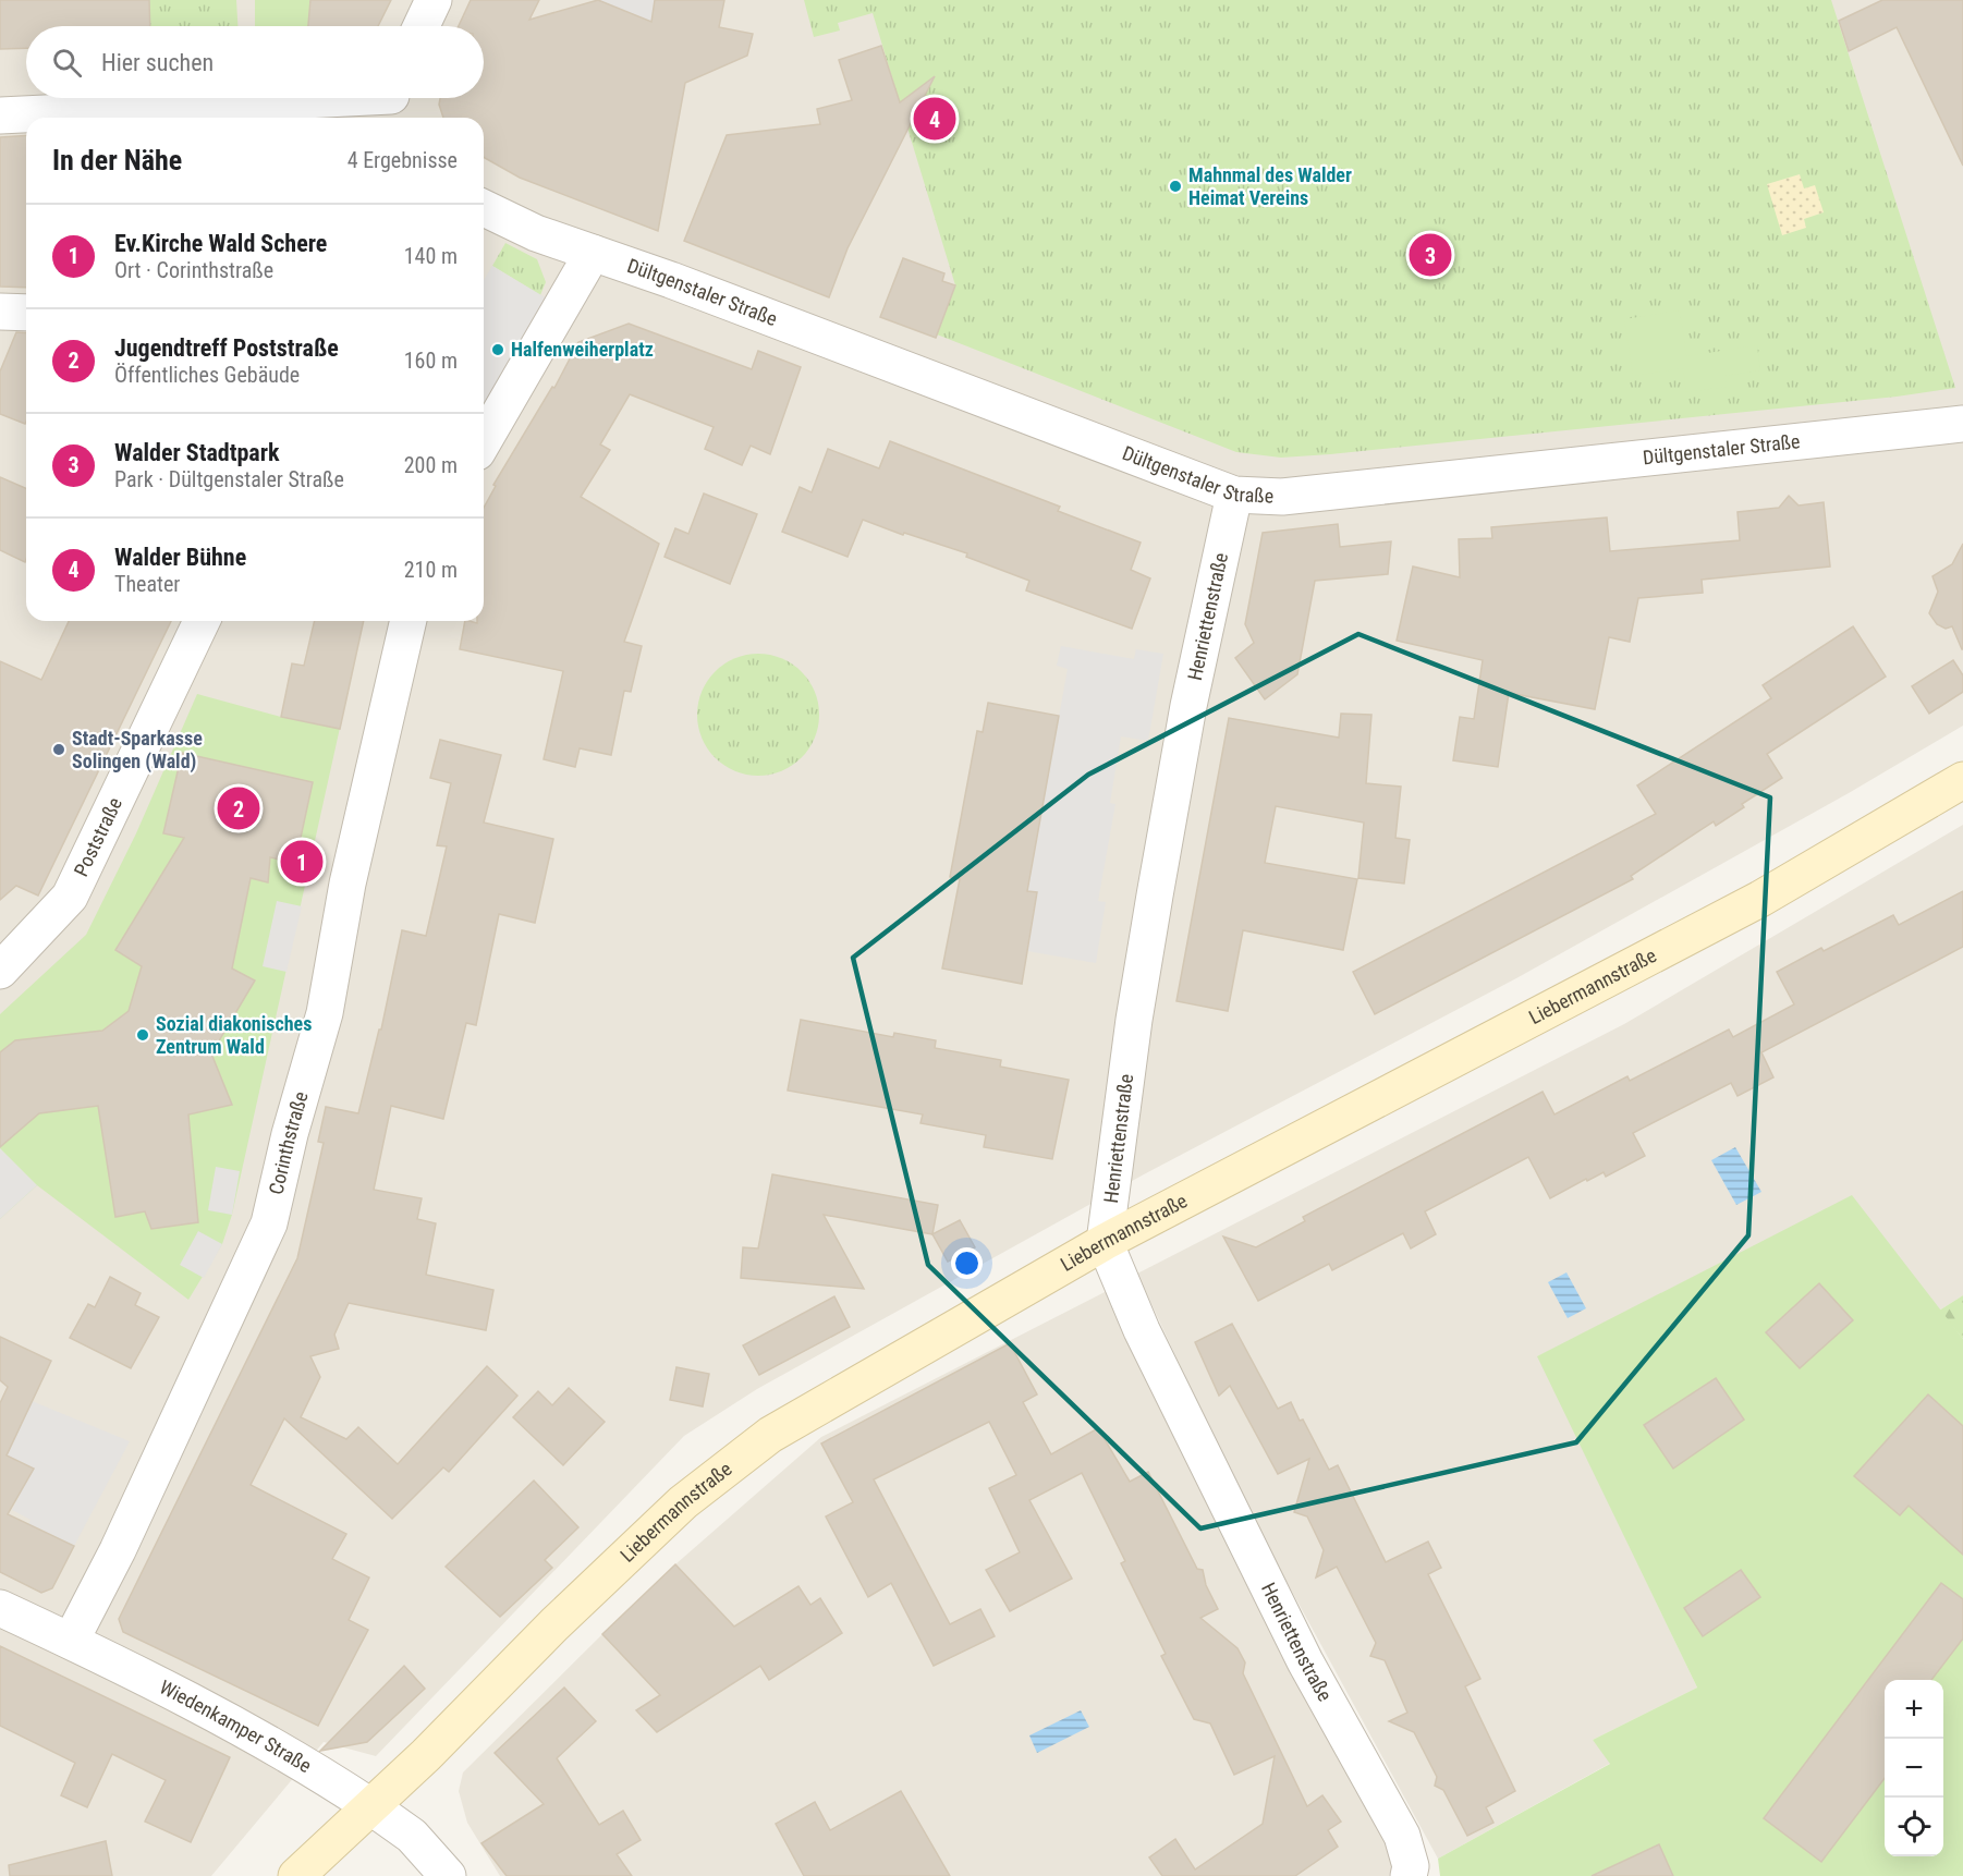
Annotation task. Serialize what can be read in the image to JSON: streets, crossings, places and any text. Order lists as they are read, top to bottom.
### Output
{
  "streets": {
    "main road": ["Liebermannstraße"],
    "street": [
      "Dültgenstaler Straße",
      "Henriettenstraße",
      "Poststraße",
      "Corinthstraße",
      "Wiedenkamper Straße"
    ]
  },
  "crossings": [
    ["Dültgenstaler Straße", "Henriettenstraße"],
    ["Henriettenstraße", "Liebermannstraße"],
    ["Liebermannstraße", "Wiedenkamper Straße"],
    ["Corinthstraße", "Wiedenkamper Straße"]
  ],
  "places": [
    "Mahnmal des Walder Heimat Vereins",
    "Halfenweiherplatz",
    "Stadt-Sparkasse Solingen (Wald)",
    "Sozial diakonisches Zentrum Wald"
  ],
  "page": {
    "search": "Hier suchen",
    "pins": [
      "4",
      "3",
      "2",
      "1"
    ],
    "heading": ["In der Nähe", "4 Ergebnisse"],
    "list": [
      {
        "mark": "1",
        "name": "Ev.Kirche Wald Schere",
        "note": "Ort · Corinthstraße",
        "value": "140 m"
      },
      {
        "mark": "2",
        "name": "Jugendtreff Poststraße",
        "note": "Öffentliches Gebäude",
        "value": "160 m"
      },
      {
        "mark": "3",
        "name": "Walder Stadtpark",
        "note": "Park · Dültgenstaler Straße",
        "value": "200 m"
      },
      {
        "mark": "4",
        "name": "Walder Bühne",
        "note": "Theater",
        "value": "210 m"
      }
    ],
    "map_buttons": ["+", "−"]
  }
}
